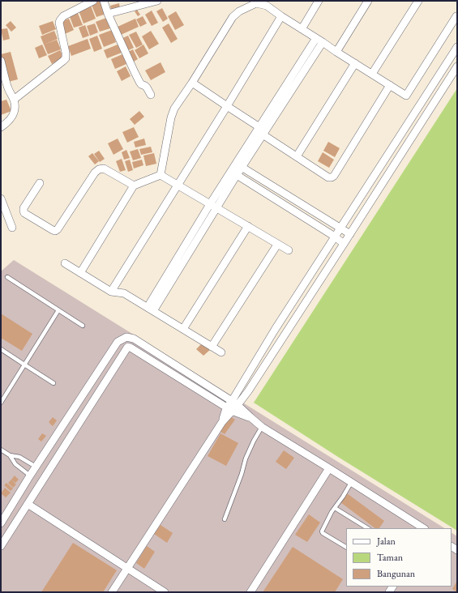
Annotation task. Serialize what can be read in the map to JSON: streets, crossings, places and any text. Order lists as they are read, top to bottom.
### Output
{
  "legend": ["Jalan", "Taman", "Bangunan"]
}
